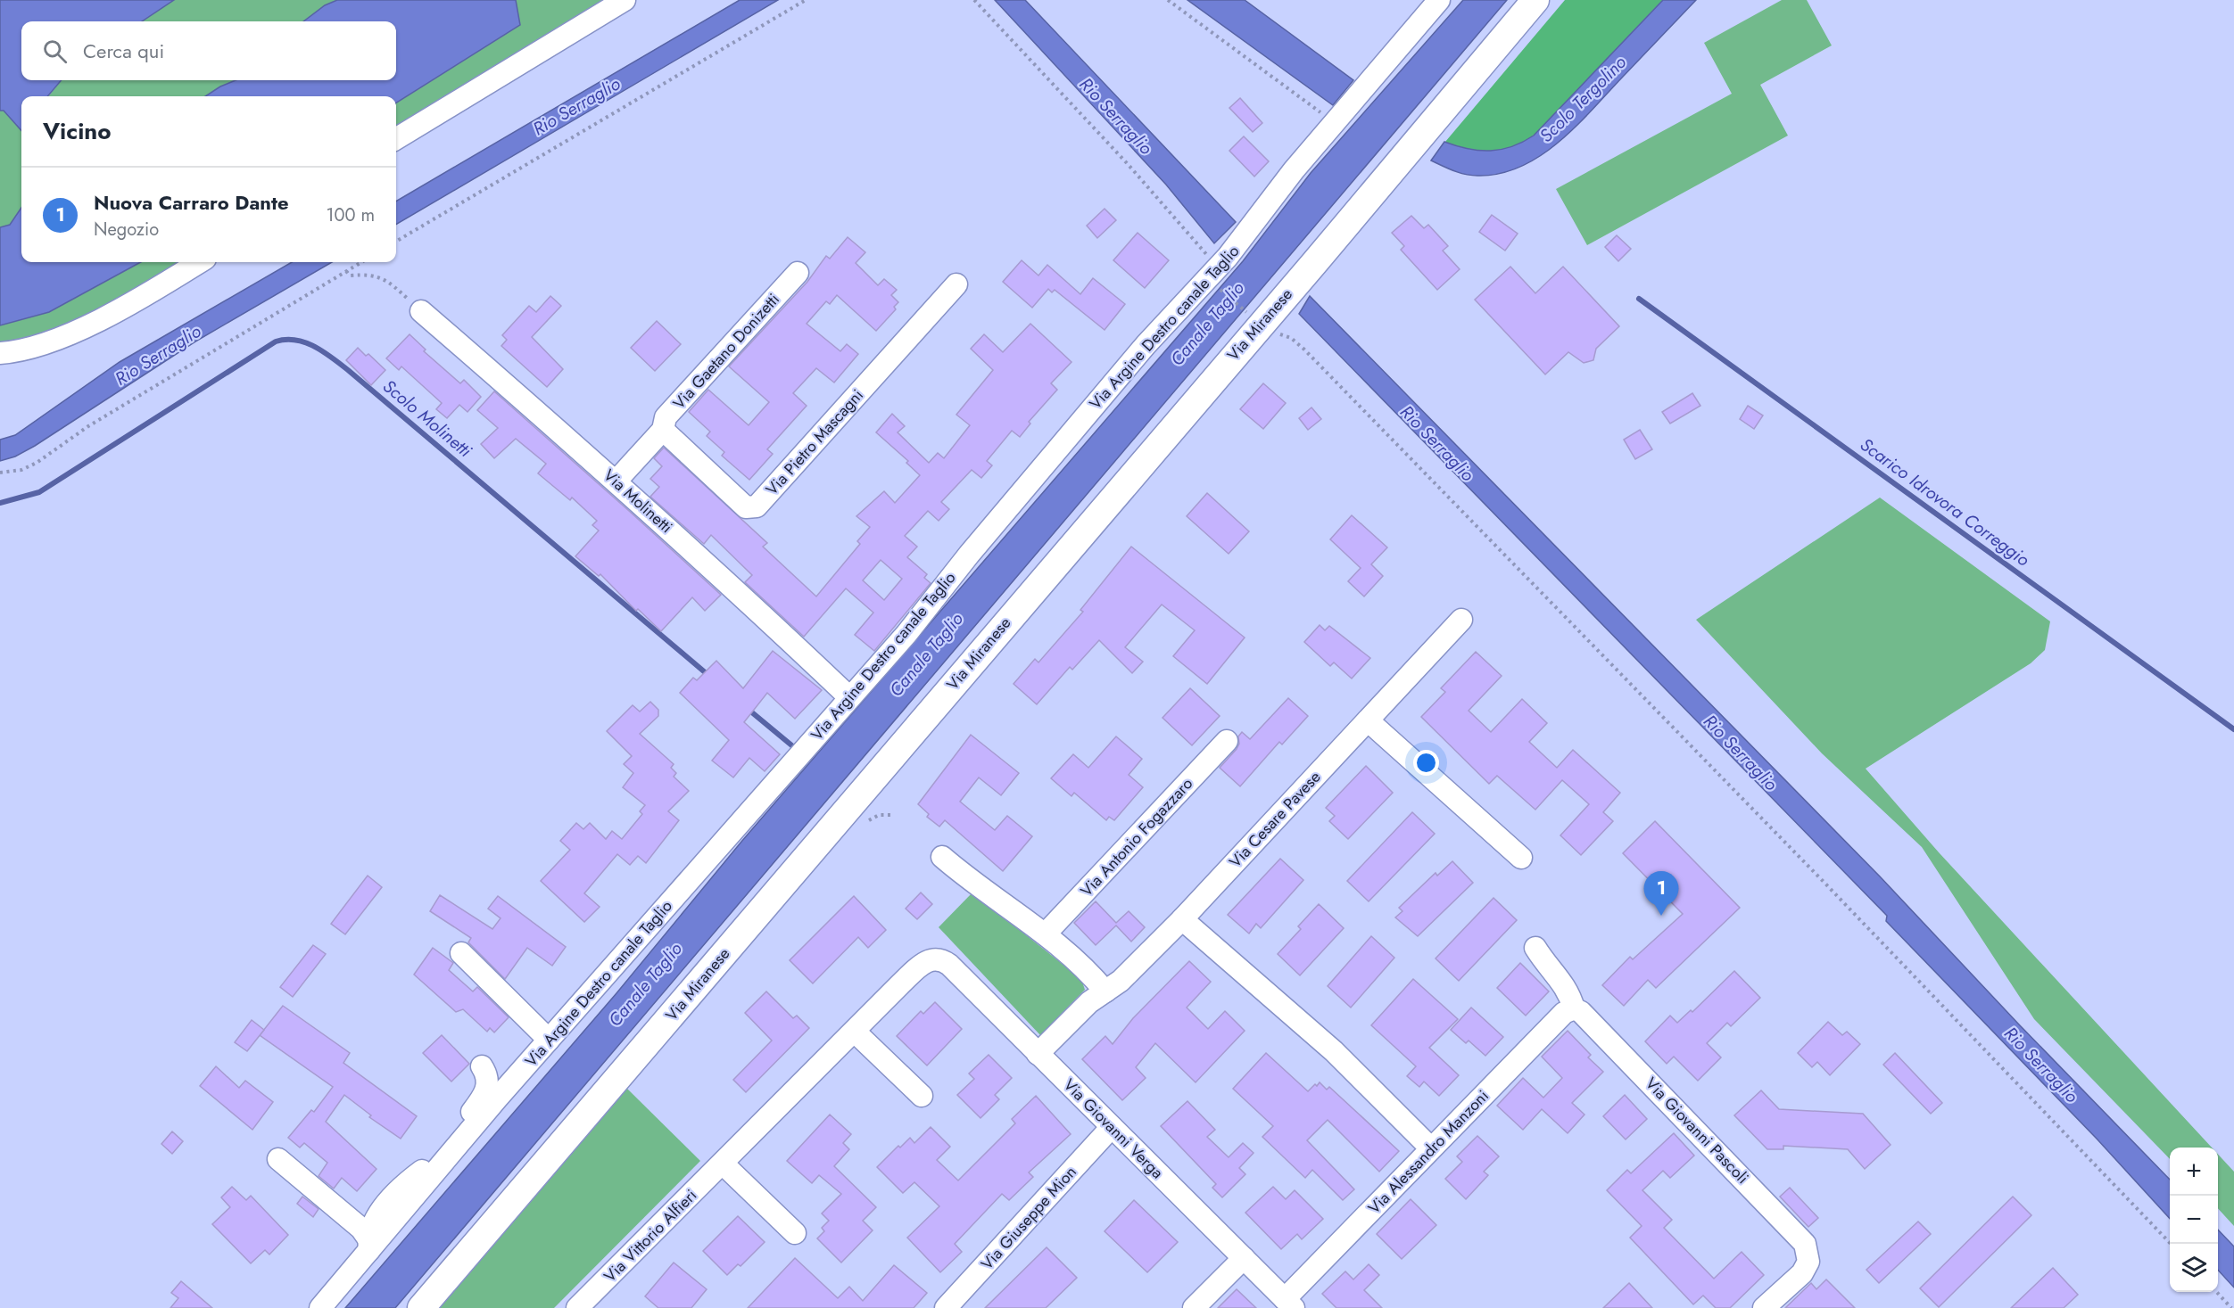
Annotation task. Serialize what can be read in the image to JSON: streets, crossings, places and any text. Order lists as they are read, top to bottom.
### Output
{
  "streets": {
    "main road": ["Via Miranese"],
    "street": [
      "Via Argine Destro canale Taglio",
      "Via Gaetano Donizetti",
      "Via Pietro Mascagni",
      "Via Molinetti",
      "Via Cesare Pavese",
      "Via Antonio Fogazzaro",
      "Via Giovanni Verga",
      "Via Giovanni Pascoli",
      "Via Alessandro Manzoni",
      "Via Giuseppe Mion",
      "Via Vittorio Alfieri"
    ]
  },
  "crossings": [
    ["Via Argine Destro canale Taglio", "Via Molinetti"],
    ["Via Gaetano Donizetti", "Via Pietro Mascagni"],
    ["Via Gaetano Donizetti", "Via Molinetti"],
    ["Via Cesare Pavese", "Via Giovanni Verga"],
    ["Via Giovanni Verga", "Via Alessandro Manzoni"],
    ["Via Giovanni Verga", "Via Giuseppe Mion"],
    ["Via Giovanni Verga", "Via Vittorio Alfieri"],
    ["Via Giovanni Pascoli", "Via Alessandro Manzoni"]
  ],
  "water": [
    "Scolo Tergolino",
    "Rio Serraglio",
    "Canale Taglio",
    "Scolo Molinetti",
    "Scarico Idrovora Correggio"
  ],
  "page": {
    "search": "Cerca qui",
    "heading": "Vicino",
    "list": [
      {
        "mark": "1",
        "name": "Nuova Carraro Dante",
        "note": "Negozio",
        "value": "100 m"
      }
    ],
    "pins": "1",
    "map_buttons": ["+", "−"]
  }
}
